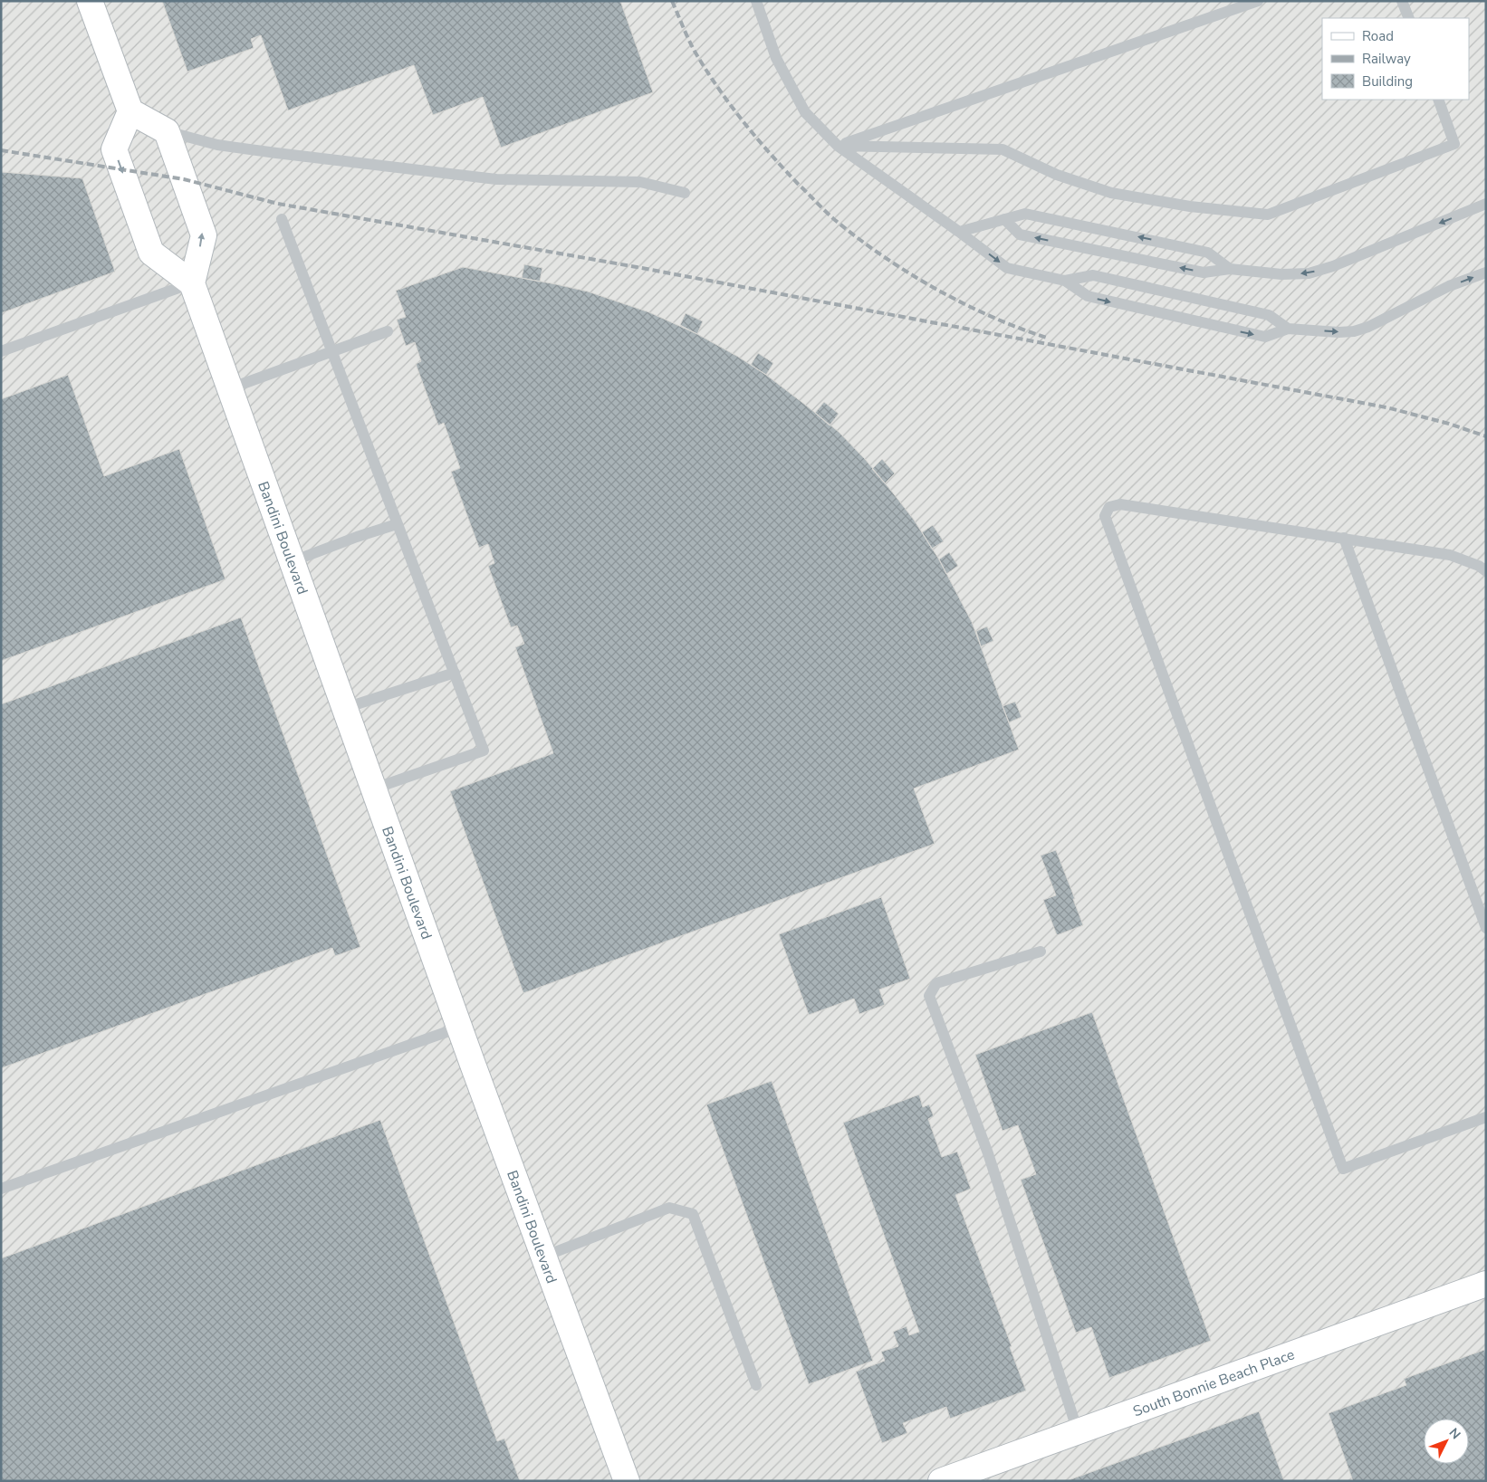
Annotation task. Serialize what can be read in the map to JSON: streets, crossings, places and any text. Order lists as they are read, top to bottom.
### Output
{
  "streets": {
    "main road": ["Bandini Boulevard", "South Bonnie Beach Place"]
  },
  "legend": ["Road", "Railway", "Building"],
  "north": "top right"
}
